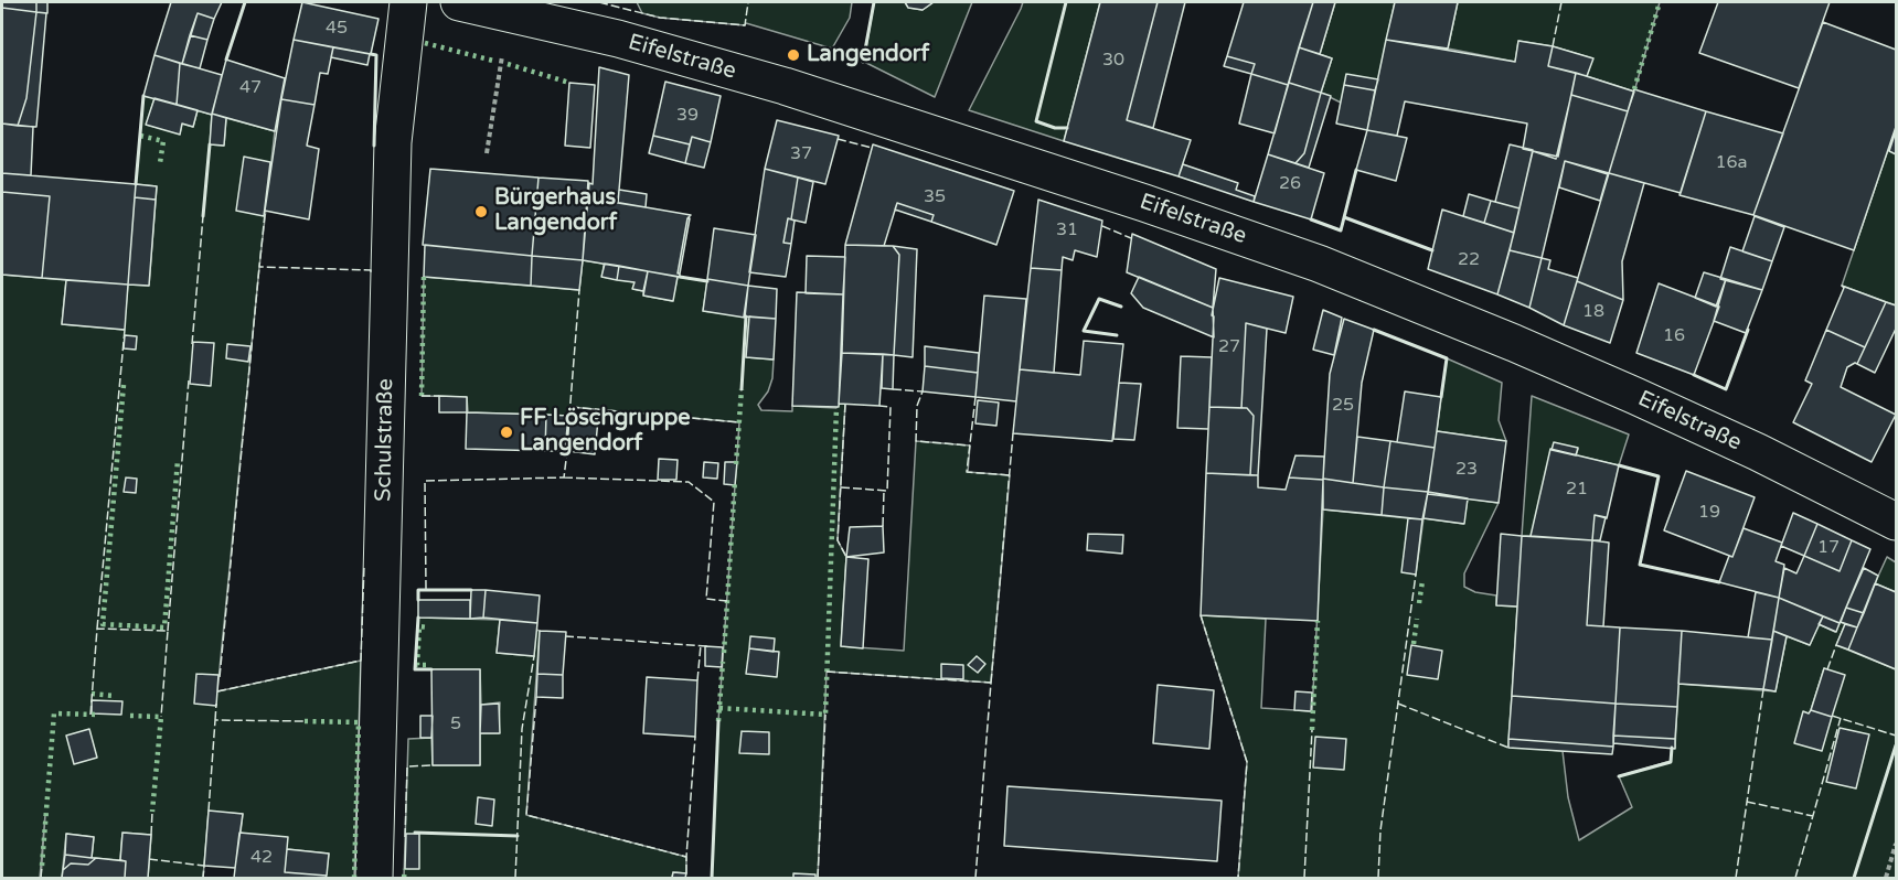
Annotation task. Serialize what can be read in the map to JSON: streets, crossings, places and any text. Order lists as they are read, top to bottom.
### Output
{
  "streets": {
    "main road": ["Eifelstraße", "Schulstraße"]
  },
  "places": ["Langendorf", "Bürgerhaus Langendorf", "FF Löschgruppe Langendorf"],
  "house_numbers": [
    "45",
    "30",
    "47",
    "39",
    "37",
    "16a",
    "26",
    "35",
    "31",
    "22",
    "18",
    "16",
    "27",
    "25",
    "23",
    "21",
    "19",
    "17",
    "5",
    "42"
  ]
}
